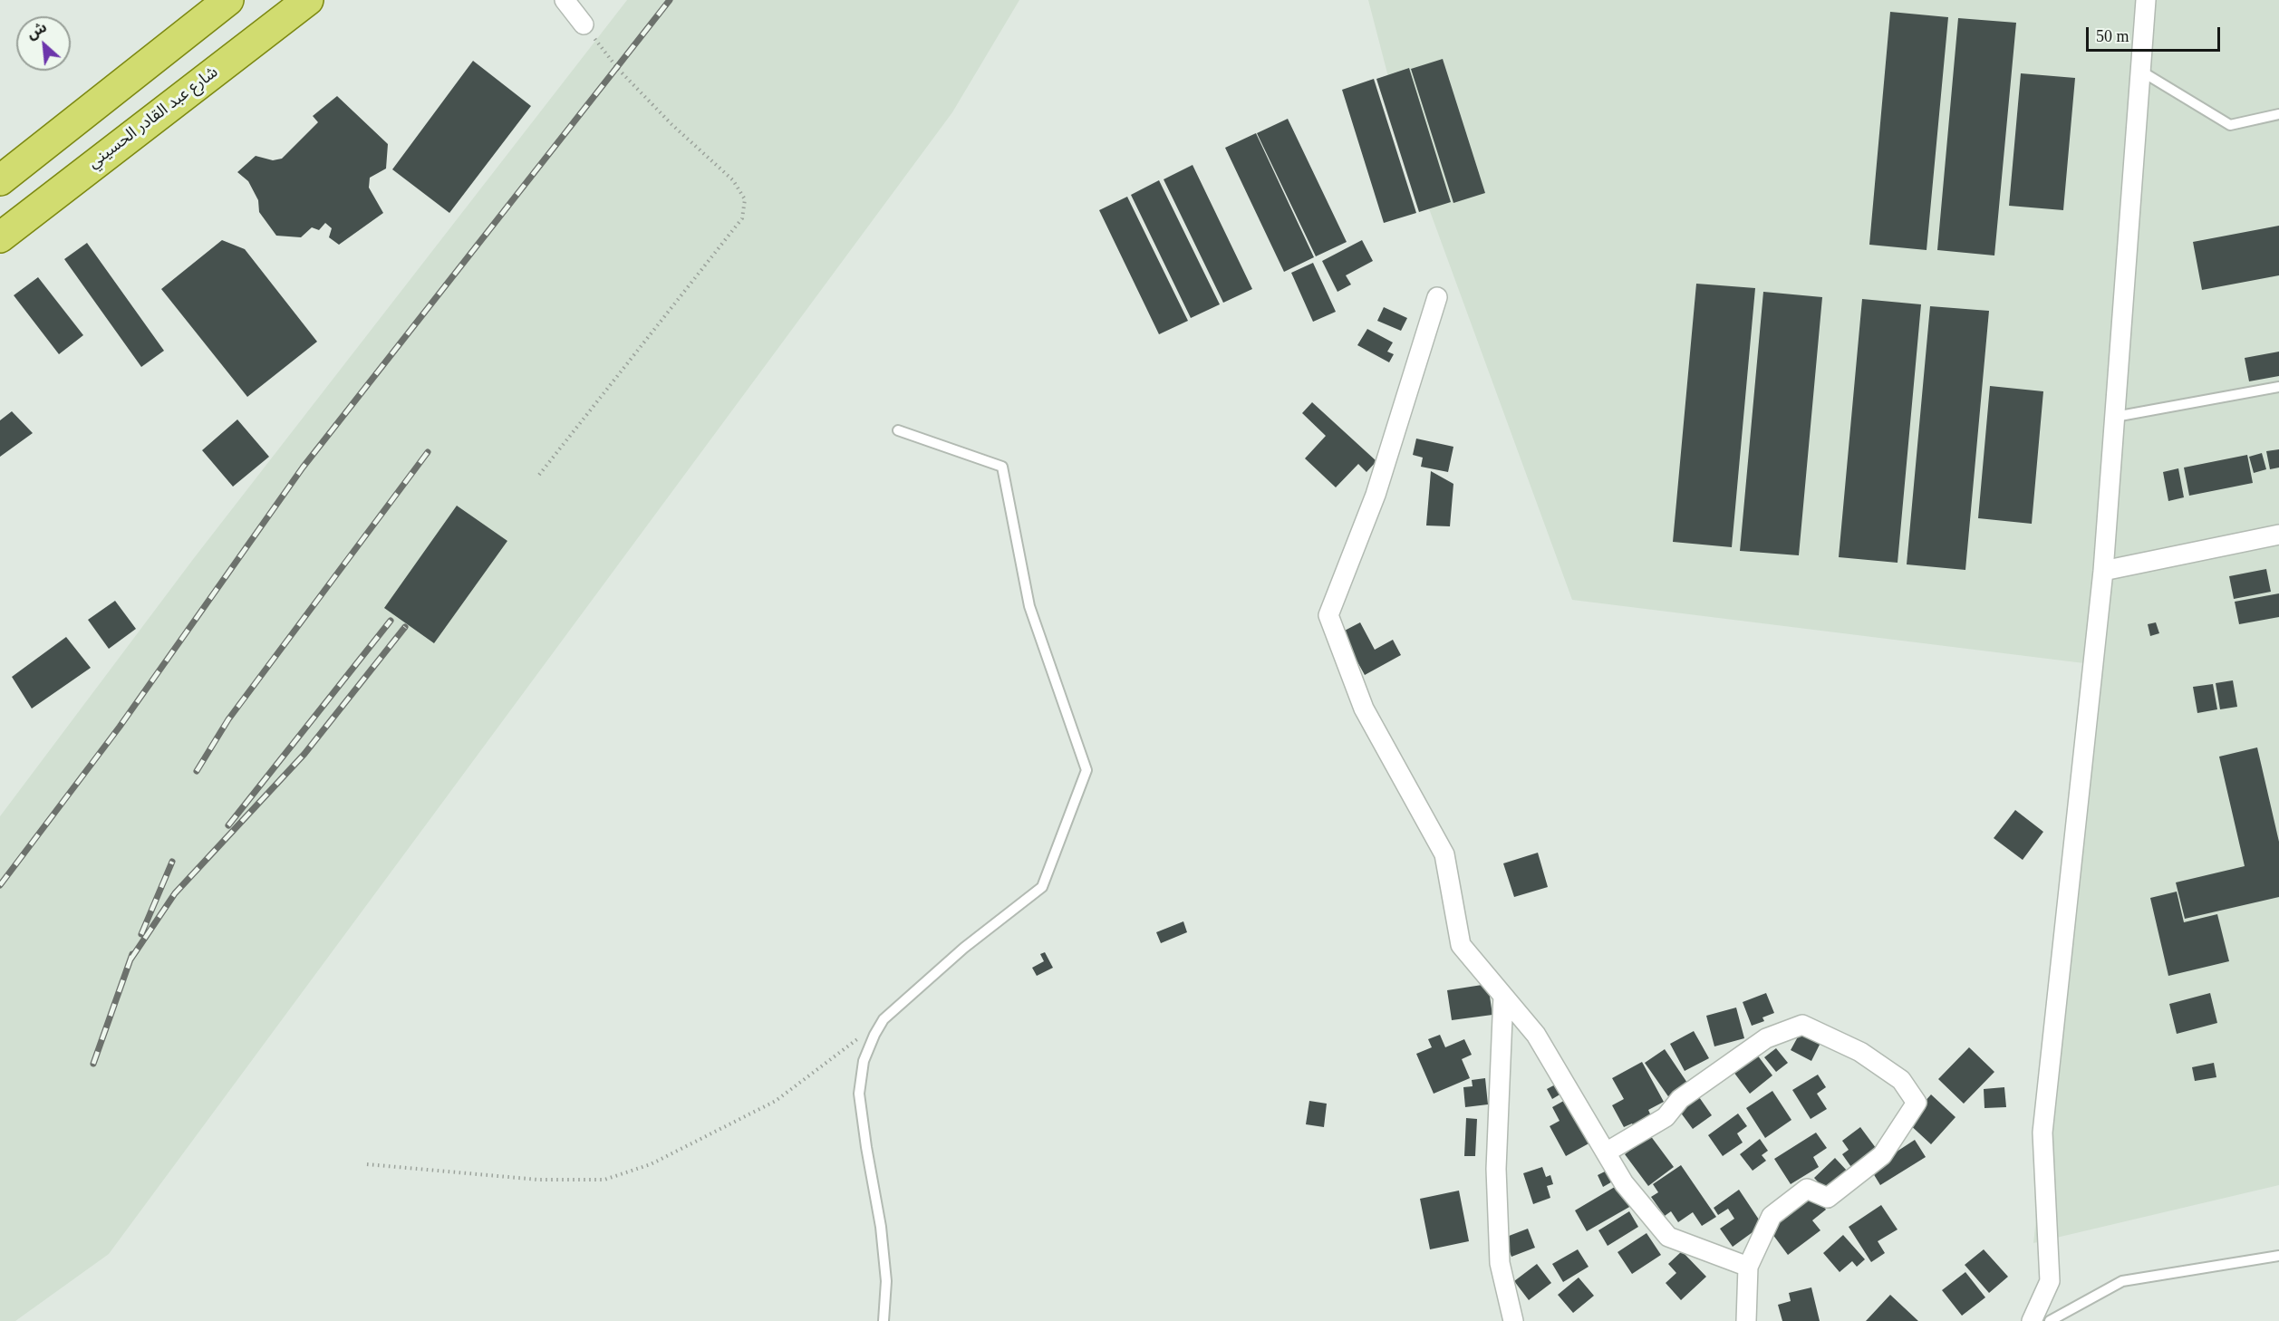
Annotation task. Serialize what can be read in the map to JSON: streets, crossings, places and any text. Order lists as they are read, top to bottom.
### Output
{
  "streets": {
    "main road": ["شارع عبد القادر الحسيني"]
  },
  "scale_bar": "50 m",
  "north": "top left"
}
